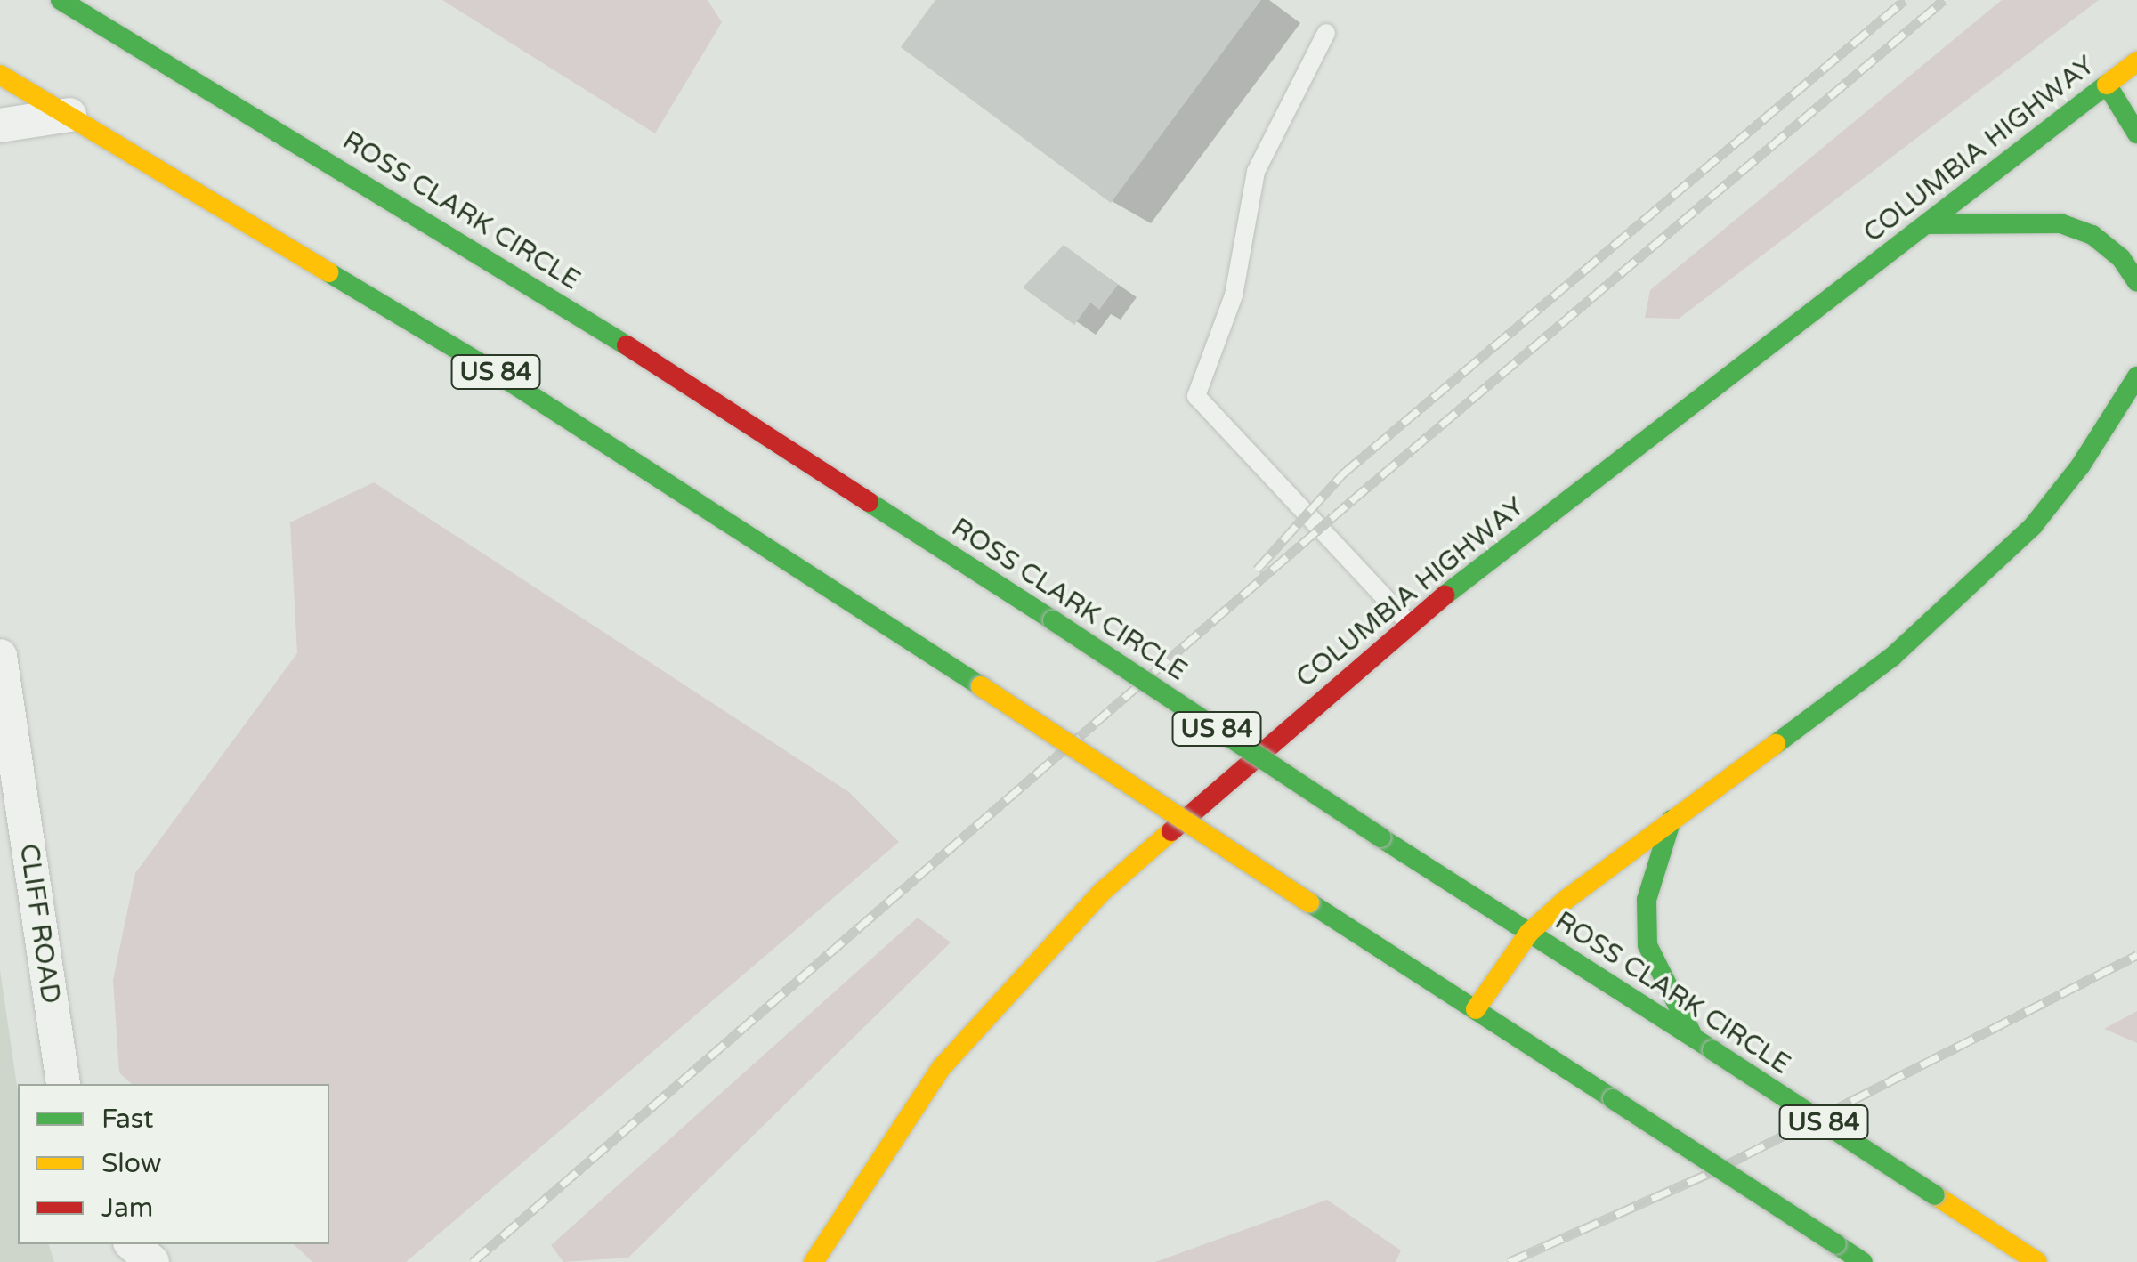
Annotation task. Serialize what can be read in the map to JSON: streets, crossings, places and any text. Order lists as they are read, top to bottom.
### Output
{
  "streets": {
    "main road": ["COLUMBIA HIGHWAY", "ROSS CLARK CIRCLE", "US 84"],
    "street": ["CLIFF ROAD"]
  },
  "legend": ["Fast", "Slow", "Jam"]
}
